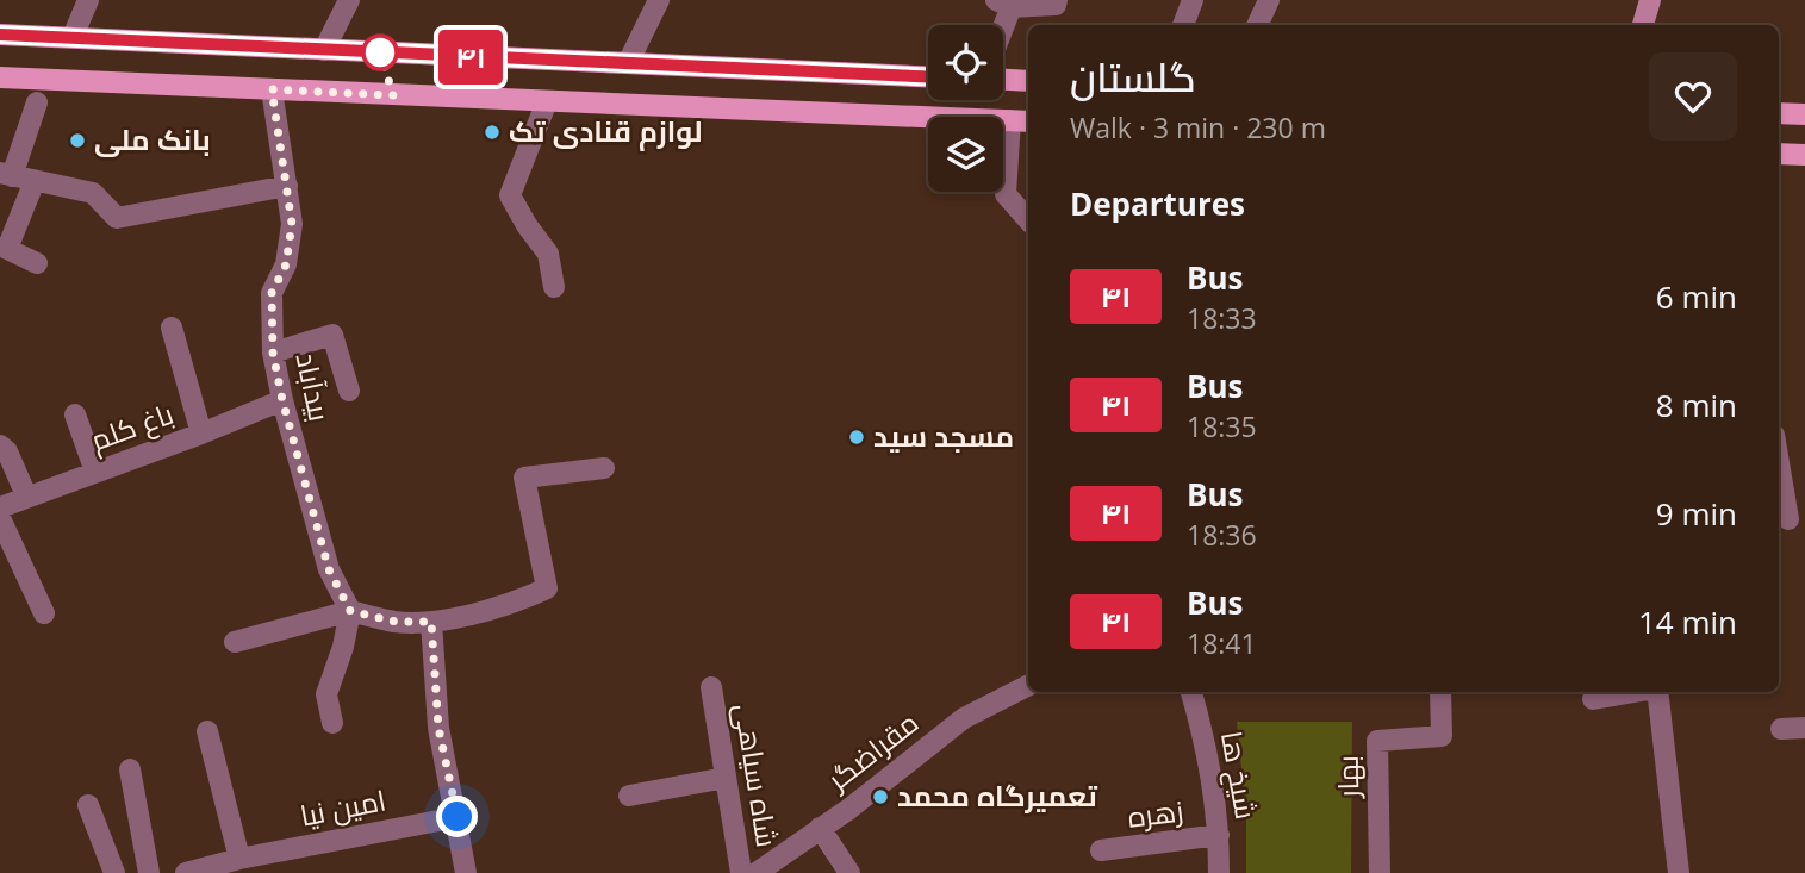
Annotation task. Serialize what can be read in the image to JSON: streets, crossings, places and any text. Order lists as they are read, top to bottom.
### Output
{
  "streets": {
    "street": [
      "بیدآباد",
      "باغ کلم",
      "مقراضگر",
      "شاه سیاهی",
      "شیخ ها",
      "بهار",
      "امین نیا",
      "زهره"
    ]
  },
  "crossings": [
    ["بیدآباد", "باغ کلم"],
    ["شیخ ها", "زهره"]
  ],
  "places": [
    "لوازم قنادی تک",
    "بانک ملی",
    "مسجد سید",
    "تعمیرگاه محمد"
  ],
  "lines": ["bus line ۴۱"],
  "page": {
    "on_map": "۴۱",
    "heading": [
      ["گلستان", "Walk · 3 min · 230 m"],
      "Departures"
    ],
    "list": [
      {
        "mark": "۴۱",
        "name": "Bus",
        "note": "18:33",
        "value": "6 min"
      },
      {
        "mark": "۴۱",
        "name": "Bus",
        "note": "18:35",
        "value": "8 min"
      },
      {
        "mark": "۴۱",
        "name": "Bus",
        "note": "18:36",
        "value": "9 min"
      },
      {
        "mark": "۴۱",
        "name": "Bus",
        "note": "18:41",
        "value": "14 min"
      }
    ]
  }
}
